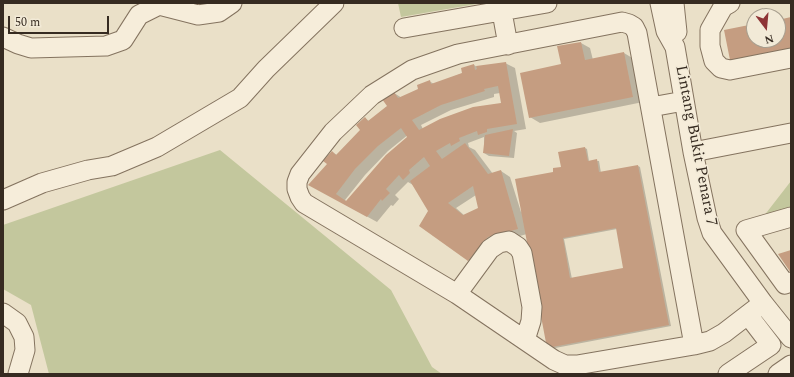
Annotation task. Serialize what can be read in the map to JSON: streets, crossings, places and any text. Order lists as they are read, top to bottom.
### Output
{
  "streets": {
    "street": ["Lintang Bukit Penara 7"]
  },
  "scale_bar": "50 m",
  "north": "bottom"
}
